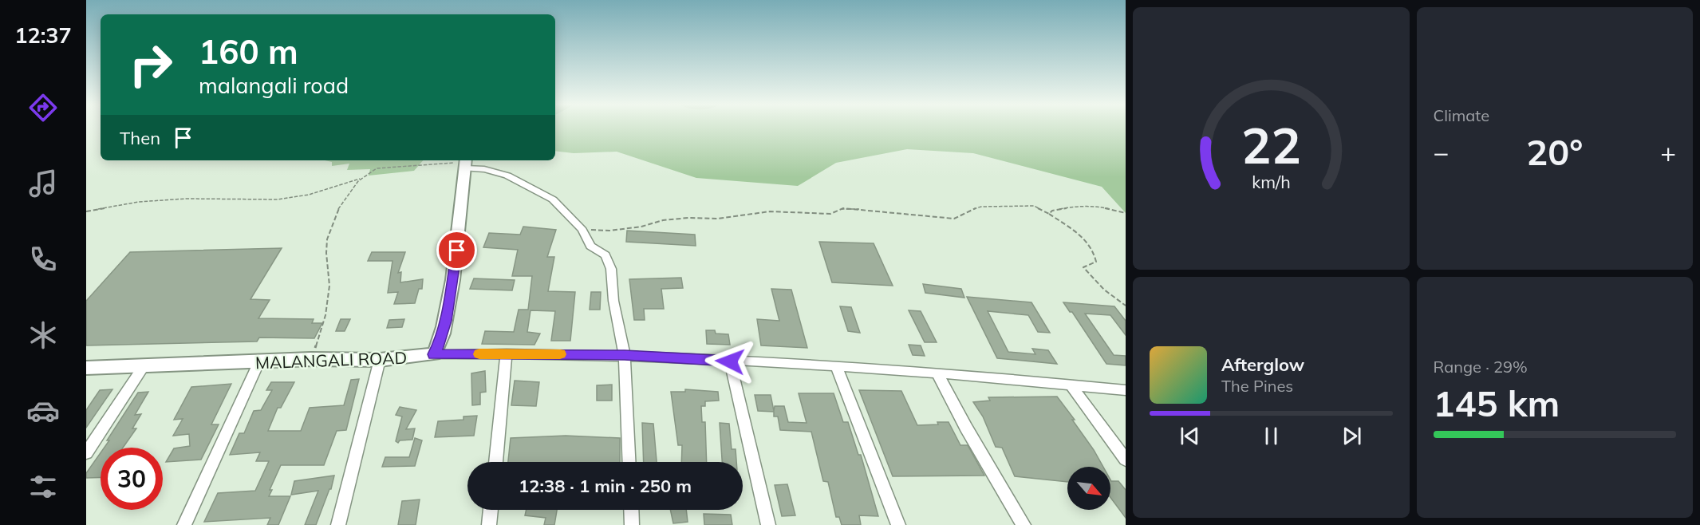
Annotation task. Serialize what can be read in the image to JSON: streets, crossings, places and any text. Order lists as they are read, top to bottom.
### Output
{
  "streets": {
    "street": ["MALANGALI ROAD"]
  },
  "north": "bottom right",
  "page": {
    "tabs": "12:37",
    "tile": [
      "Climate",
      ["Range · 29%", "145 km"]
    ],
    "turn": ["160 m", "malangali road"],
    "then": "Then",
    "heat": ["−", "20°", "+"],
    "song": ["Afterglow", "The Pines"],
    "limit": "30",
    "trip": "12:38 · 1 min · 250 m",
    "gauge": ["22", "km/h"]
  }
}
